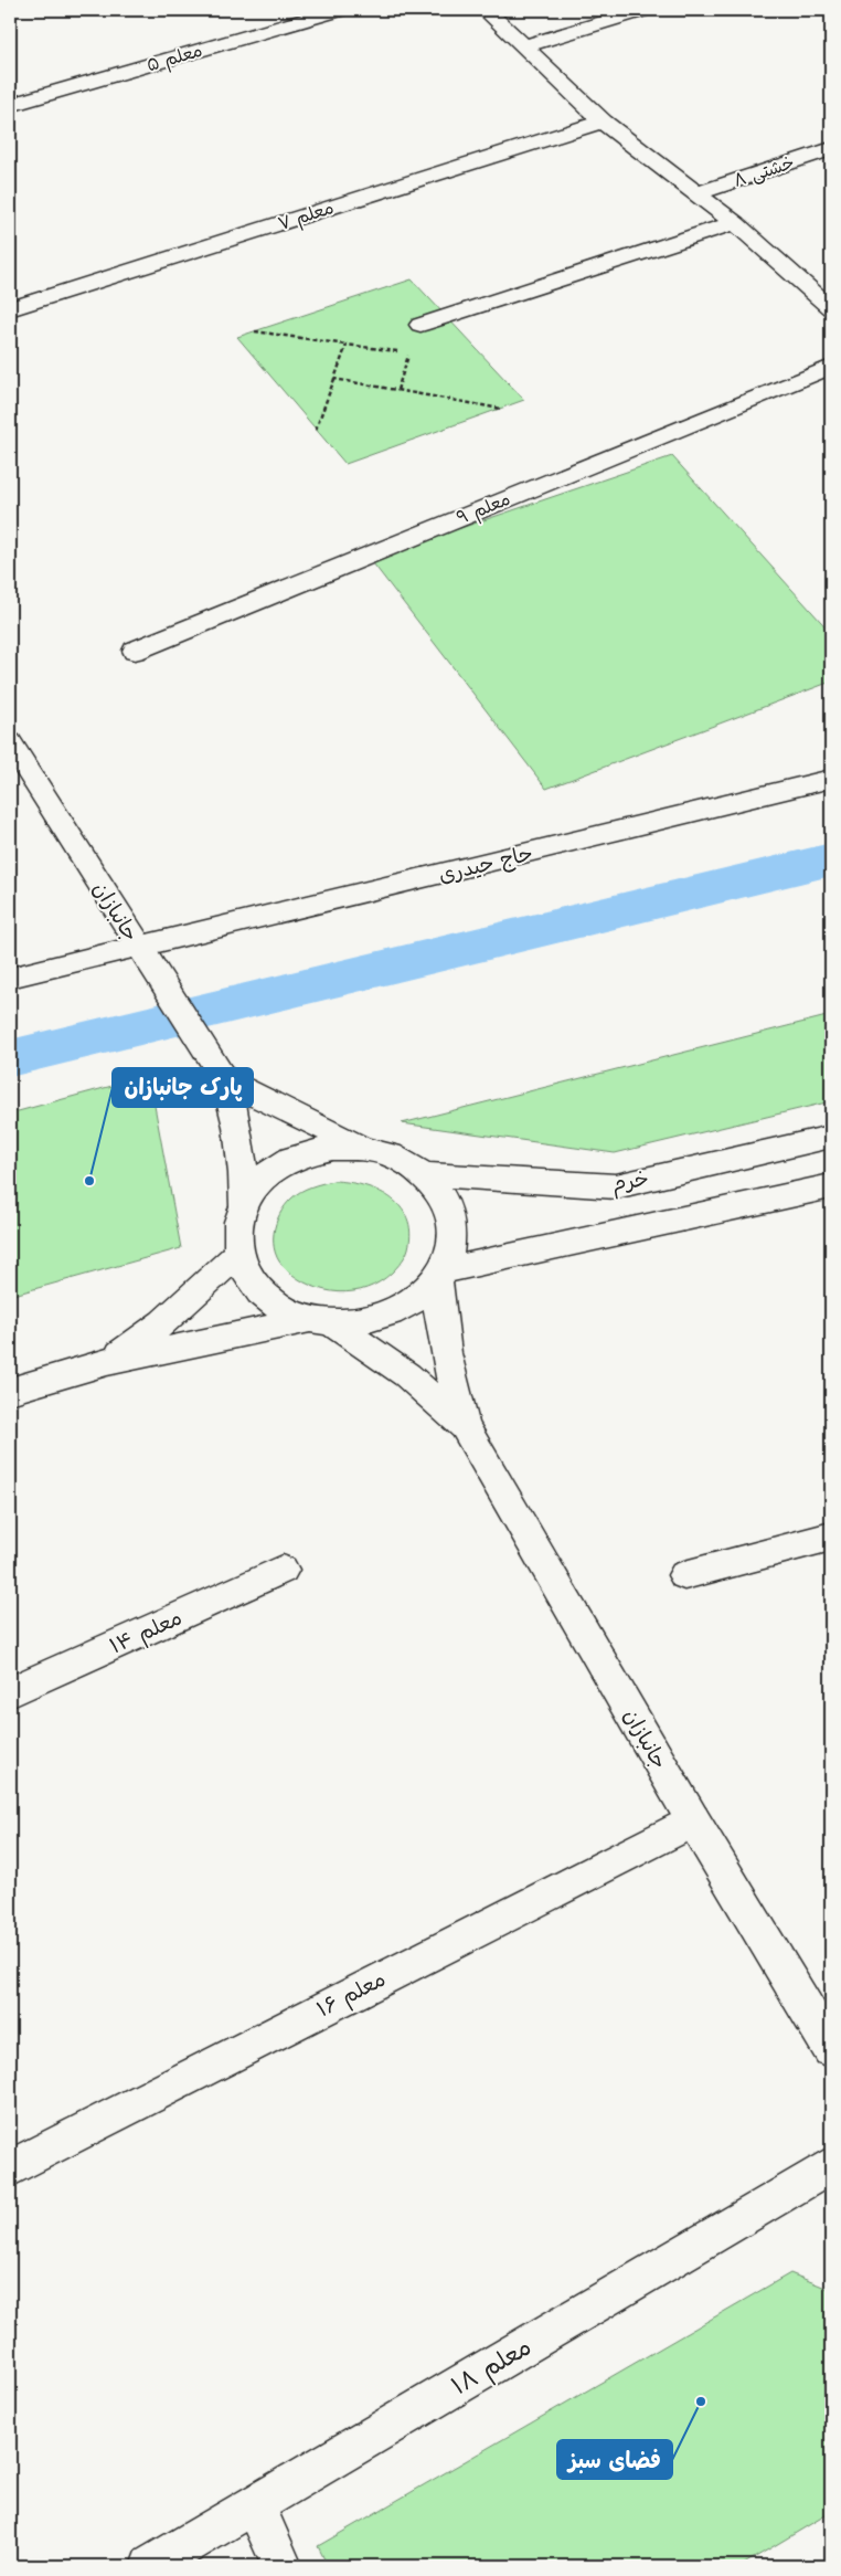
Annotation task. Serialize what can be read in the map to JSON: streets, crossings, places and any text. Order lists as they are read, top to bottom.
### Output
{
  "streets": {
    "street": [
      "معلم ۵",
      "خشتی ۸",
      "معلم ۷",
      "معلم ۹",
      "حاج حیدری",
      "جانبازان",
      "خرم",
      "معلم ۱۴",
      "معلم ۱۶",
      "معلم ۱۸"
    ]
  },
  "crossings": [
    ["حاج حیدری", "جانبازان"],
    ["جانبازان", "خرم"],
    ["جانبازان", "معلم ۱۶"]
  ],
  "places": ["پارک جانبازان", "فضای سبز"]
}
